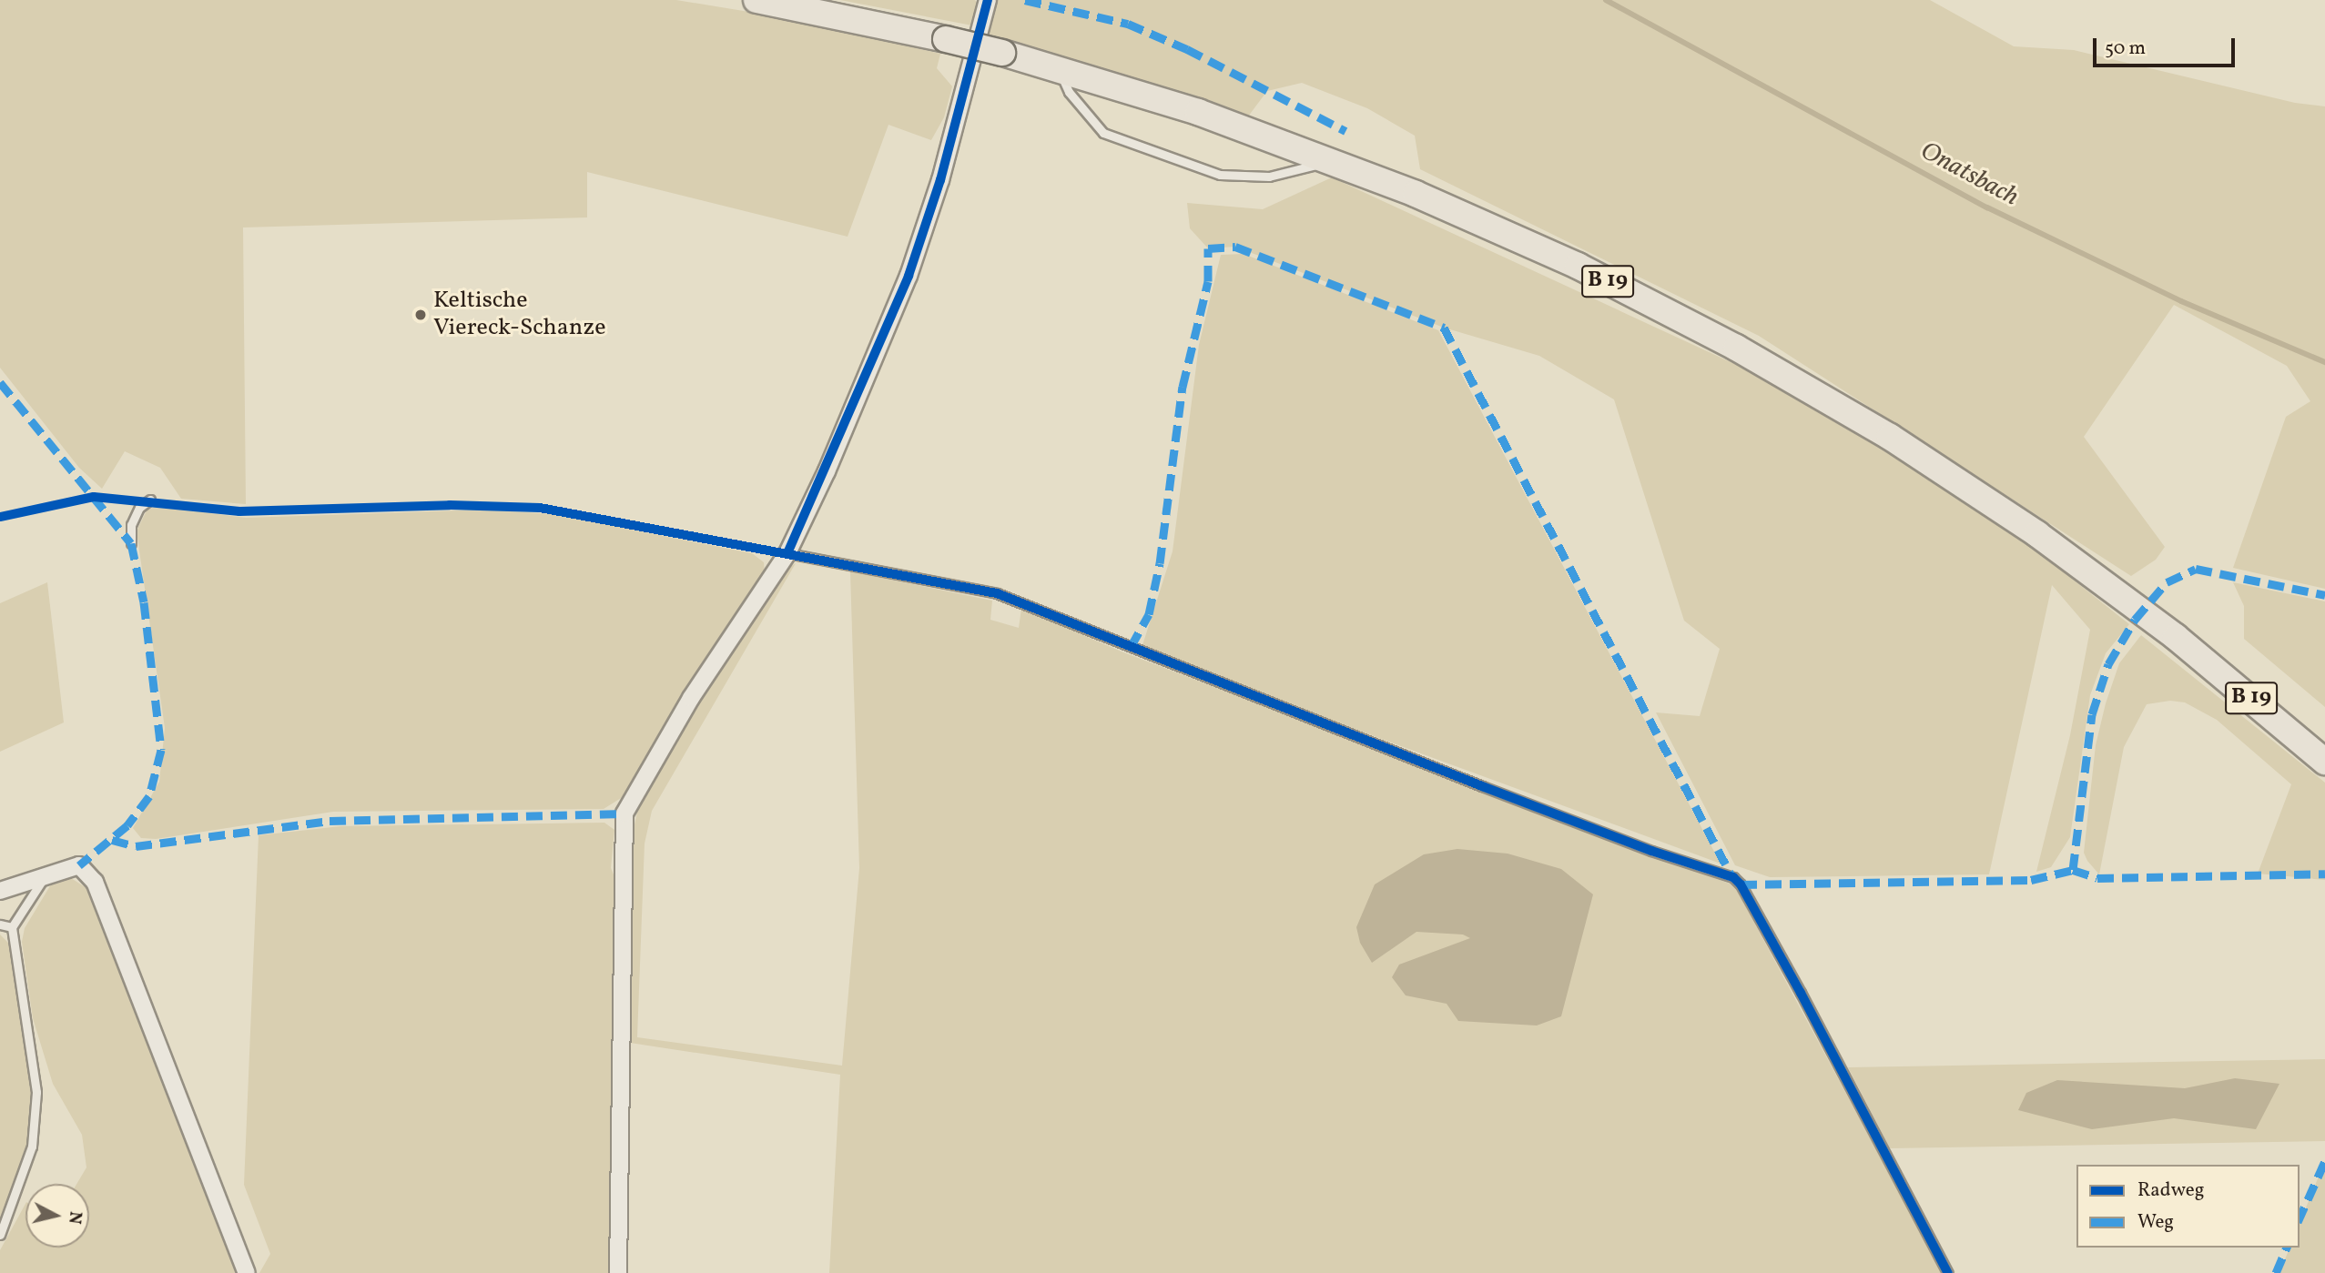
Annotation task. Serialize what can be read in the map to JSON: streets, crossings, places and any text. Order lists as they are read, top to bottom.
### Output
{
  "streets": {
    "main road": ["B 19"]
  },
  "water": ["Onatsbach"],
  "places": ["Keltische Viereck-Schanze"],
  "legend": ["Radweg", "Weg"],
  "scale_bar": "50 m",
  "north": "right"
}
